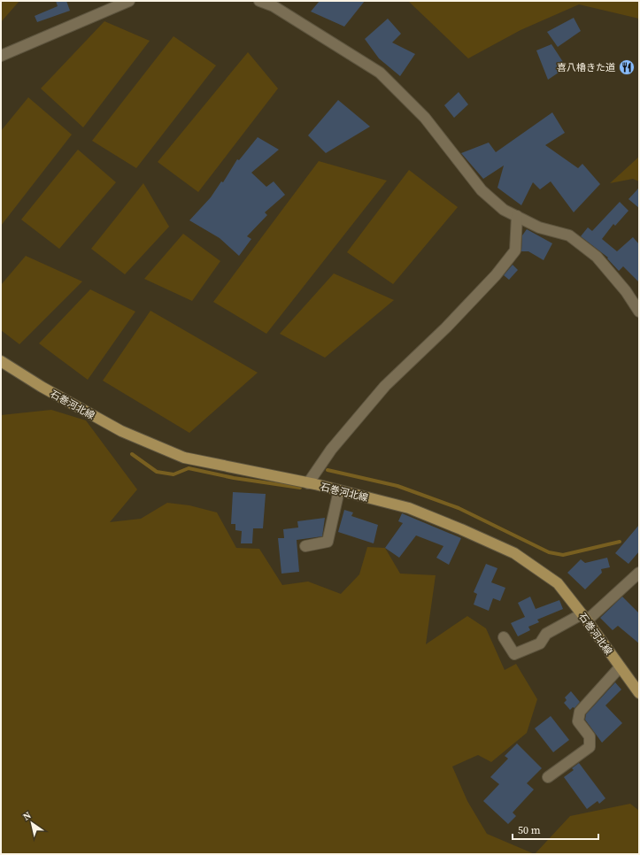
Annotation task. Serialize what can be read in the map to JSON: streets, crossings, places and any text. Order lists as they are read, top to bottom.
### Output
{
  "streets": {
    "main road": ["石巻河北線"]
  },
  "places": {
    "restaurant": ["喜八櫓きた道"]
  },
  "scale_bar": "50 m",
  "north": "top left"
}
